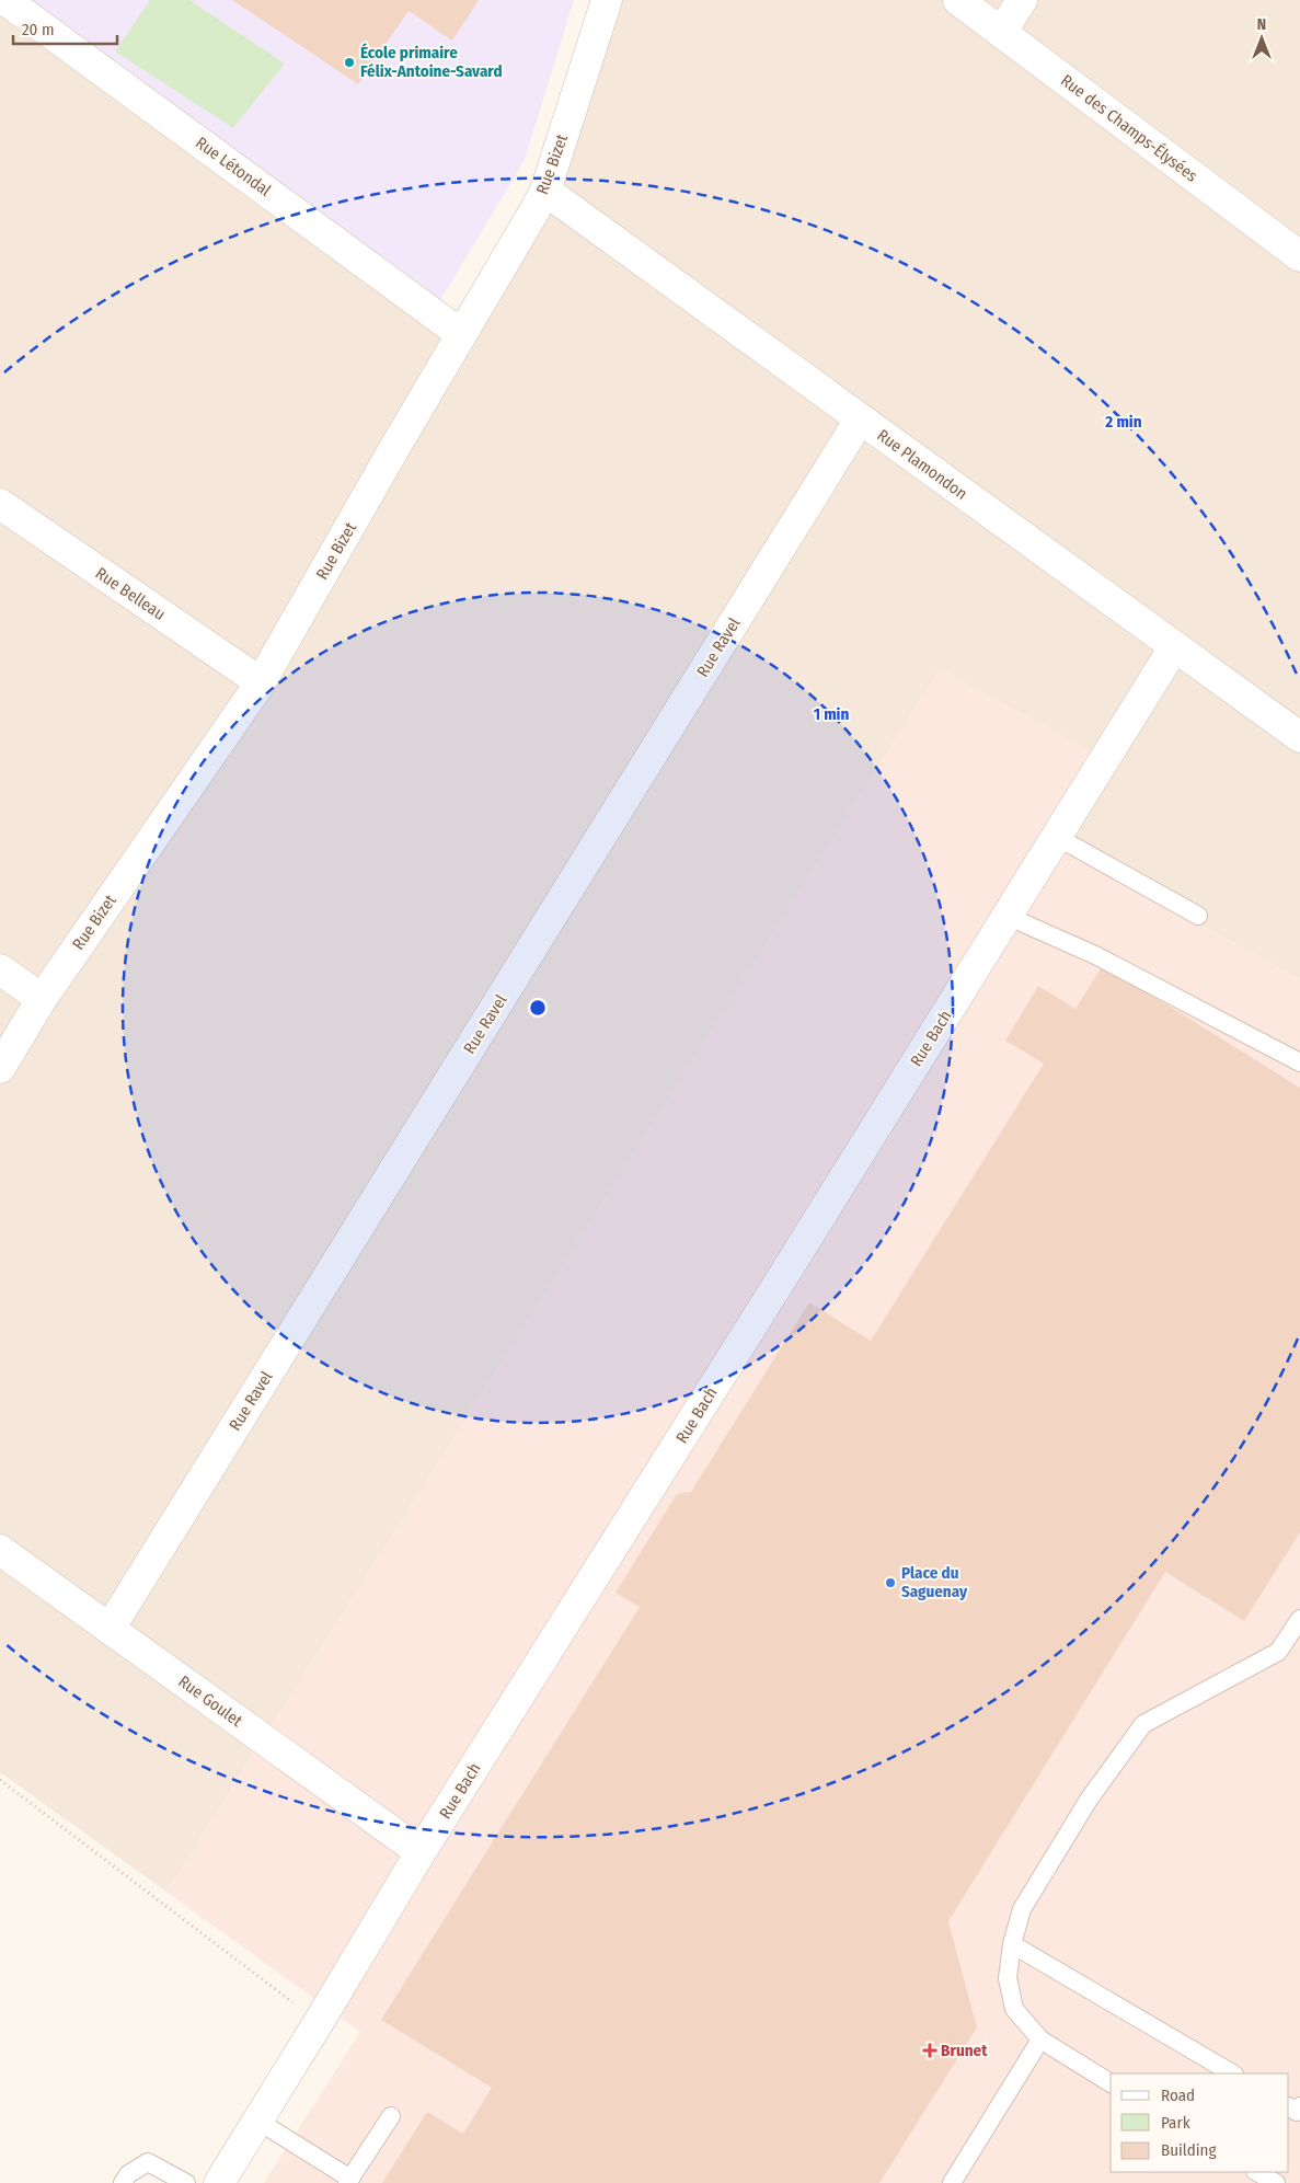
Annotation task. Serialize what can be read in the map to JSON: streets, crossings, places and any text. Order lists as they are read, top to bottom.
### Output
{
  "streets": {
    "street": [
      "Rue des Champs-Élysées",
      "Rue Bizet",
      "Rue Létondal",
      "Rue Plamondon",
      "Rue Belleau",
      "Rue Ravel",
      "Rue Bach",
      "Rue Goulet"
    ]
  },
  "crossings": [
    ["Rue Bizet", "Rue Létondal"],
    ["Rue Bizet", "Rue Plamondon"],
    ["Rue Bizet", "Rue Belleau"],
    ["Rue Plamondon", "Rue Ravel"],
    ["Rue Plamondon", "Rue Bach"],
    ["Rue Ravel", "Rue Goulet"],
    ["Rue Bach", "Rue Goulet"]
  ],
  "places": {
    "other": ["École primaire Félix-Antoine-Savard", "Place du Saguenay"],
    "health": ["Brunet"]
  },
  "legend": ["Road", "Park", "Building"],
  "scale_bar": "20 m",
  "north": "top",
  "rings": ["2 min", "1 min"]
}
